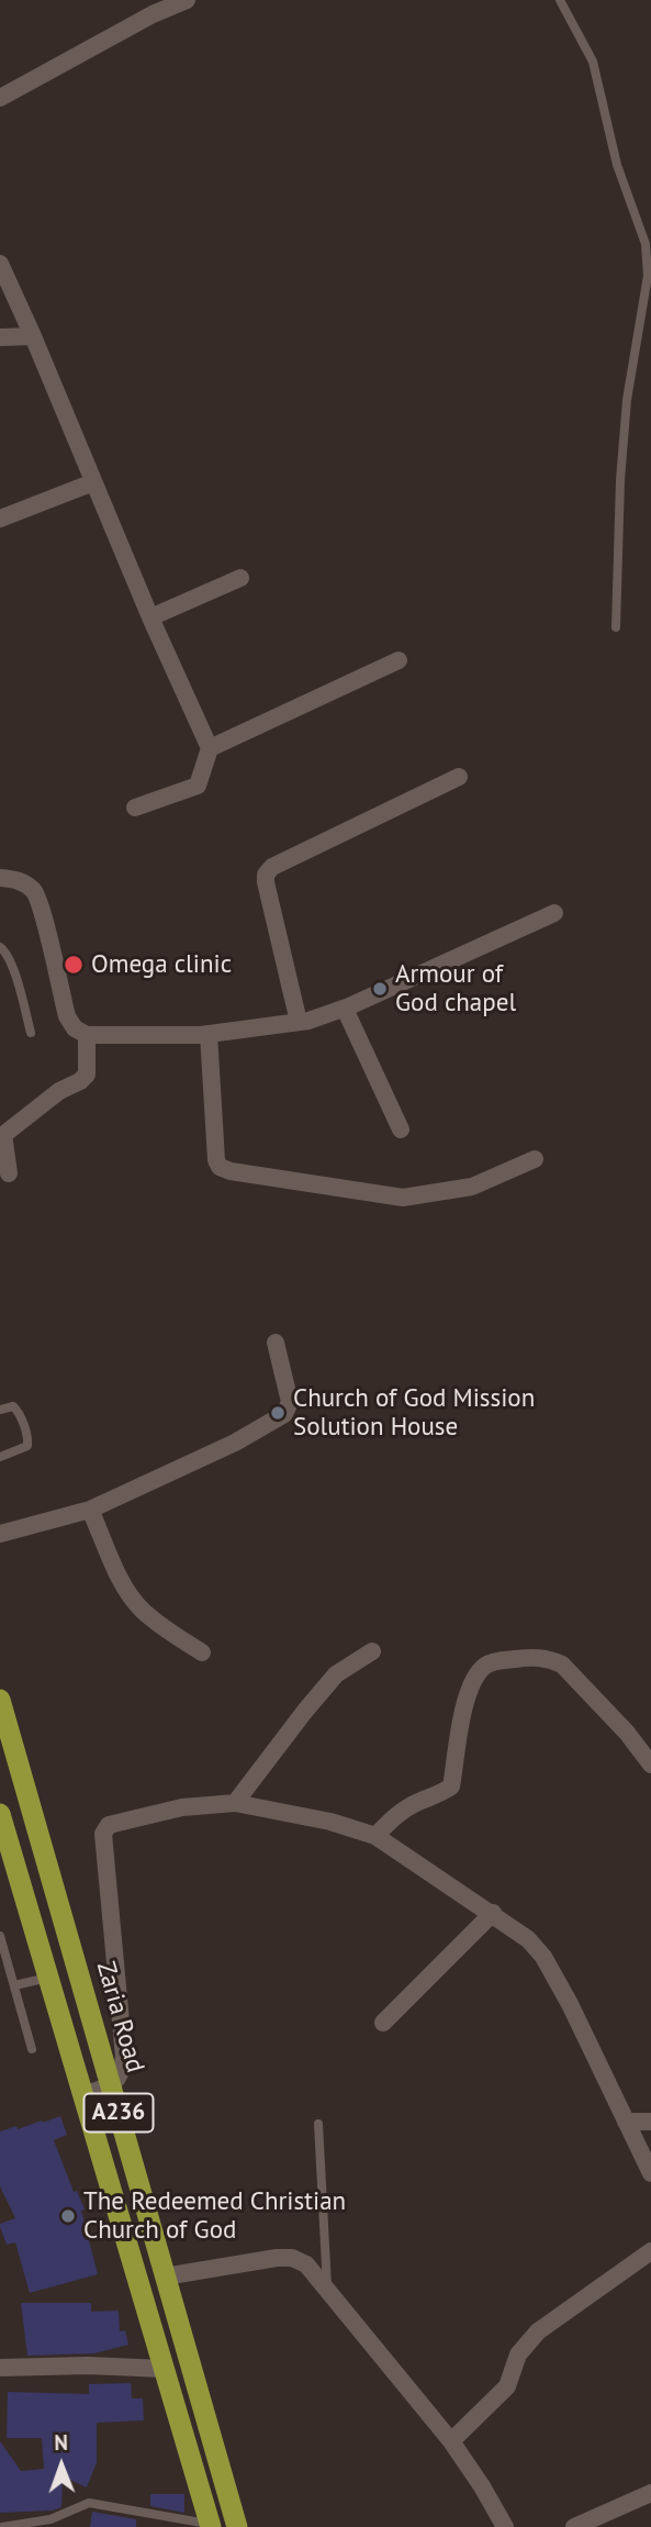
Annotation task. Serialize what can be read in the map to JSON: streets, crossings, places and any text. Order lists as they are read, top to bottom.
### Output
{
  "streets": {
    "highway": ["Zaria Road", "A236"]
  },
  "places": [
    "Omega clinic",
    "Armour of God chapel",
    "Church of God Mission Solution House",
    "The Redeemed Christian Church of God"
  ],
  "north": "top"
}
